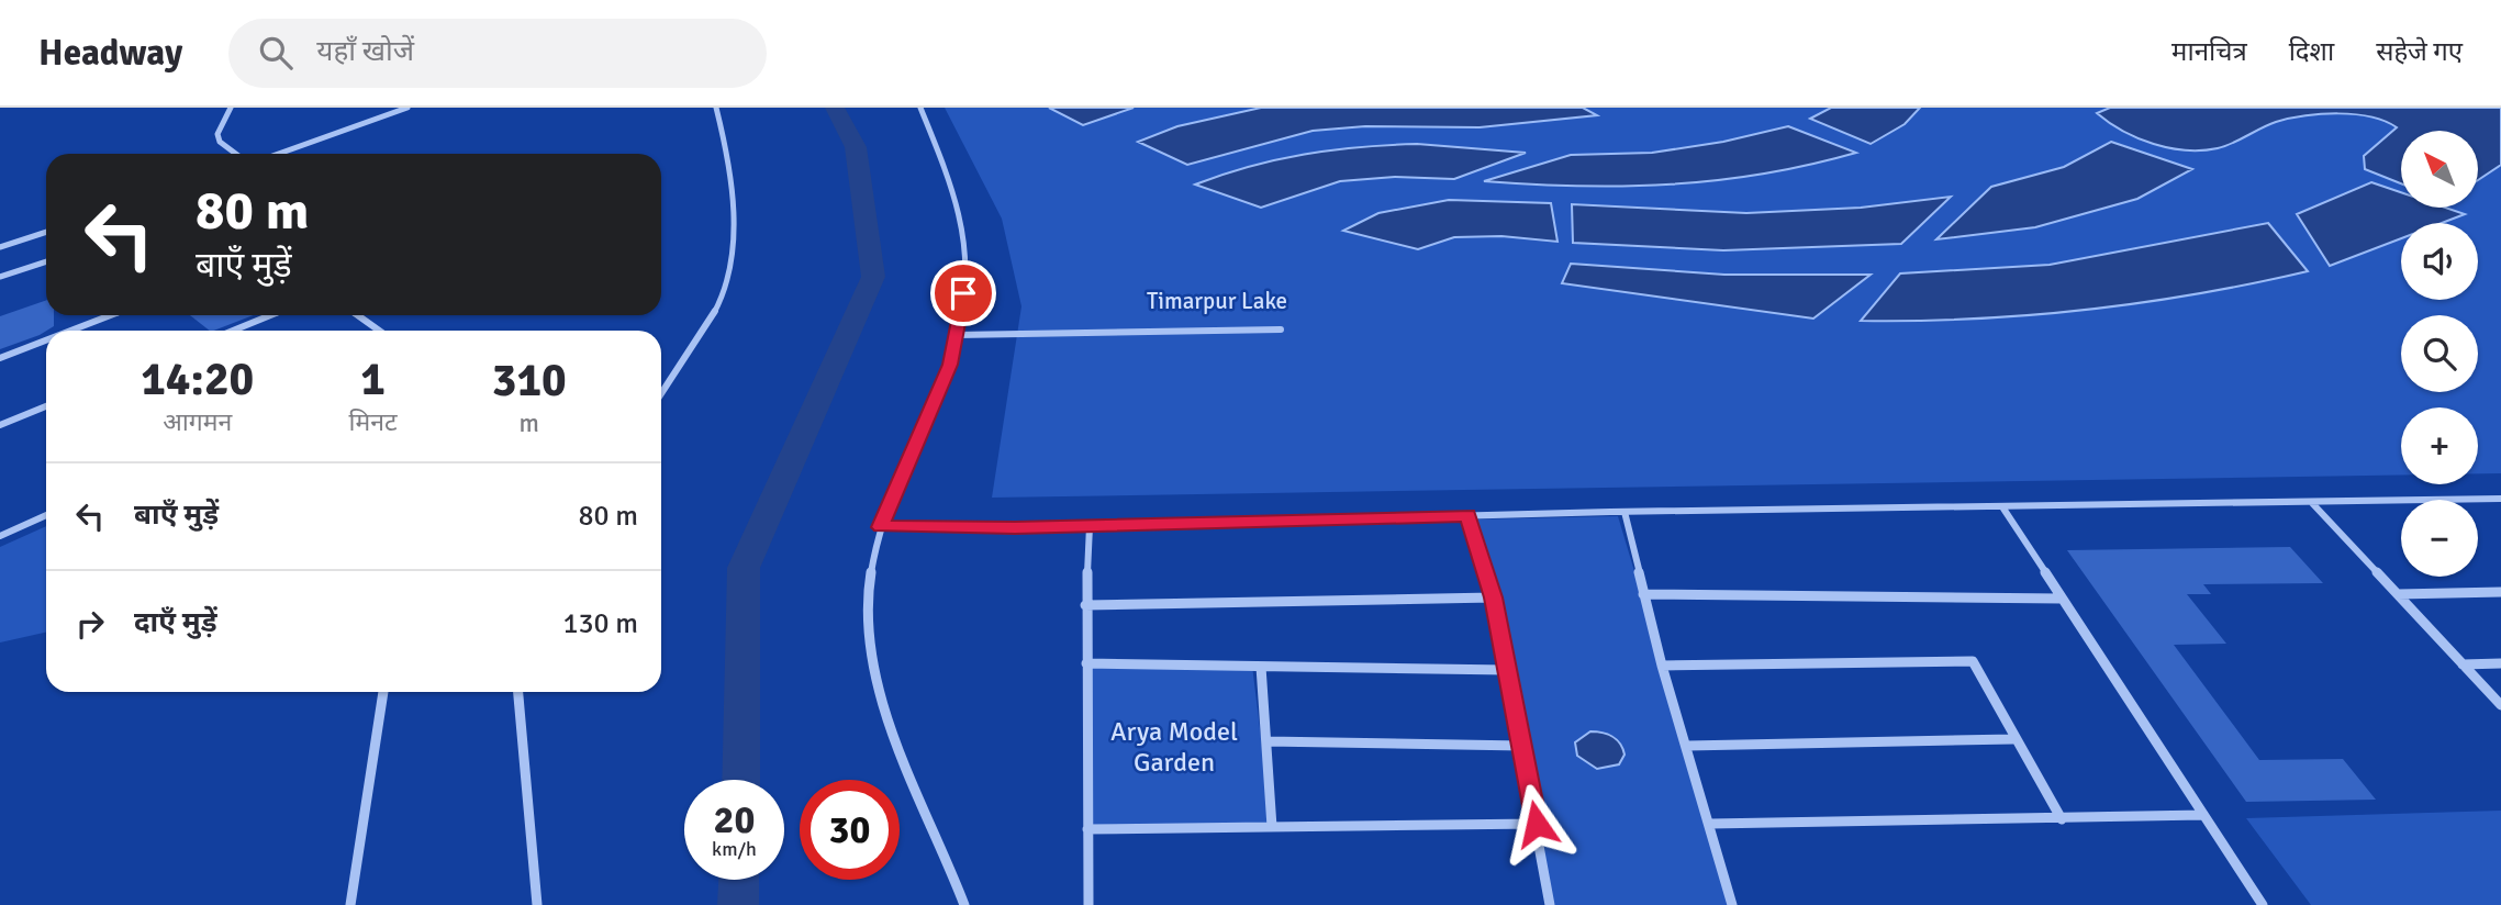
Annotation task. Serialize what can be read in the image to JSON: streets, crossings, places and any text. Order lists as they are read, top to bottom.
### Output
{
  "parks": ["Timarpur Lake", "Arya Model Garden"],
  "north": "top left",
  "page": {
    "header": "Headway",
    "search": "यहाँ खोजें",
    "nav": ["मानचित्र", "दिशा", "सहेजे गए"],
    "map_buttons": ["+", "−"],
    "turn": ["80 m", "बाएँ मुड़ें"],
    "eta": [
      "14:20",
      "आगमन",
      "1",
      "मिनट",
      "310",
      "m"
    ],
    "list": [
      {
        "name": "बाएँ मुड़ें",
        "value": "80 m"
      },
      {
        "name": "दाएँ मुड़ें",
        "value": "130 m"
      }
    ],
    "speed": "20 km/h",
    "limit": "30"
  }
}
